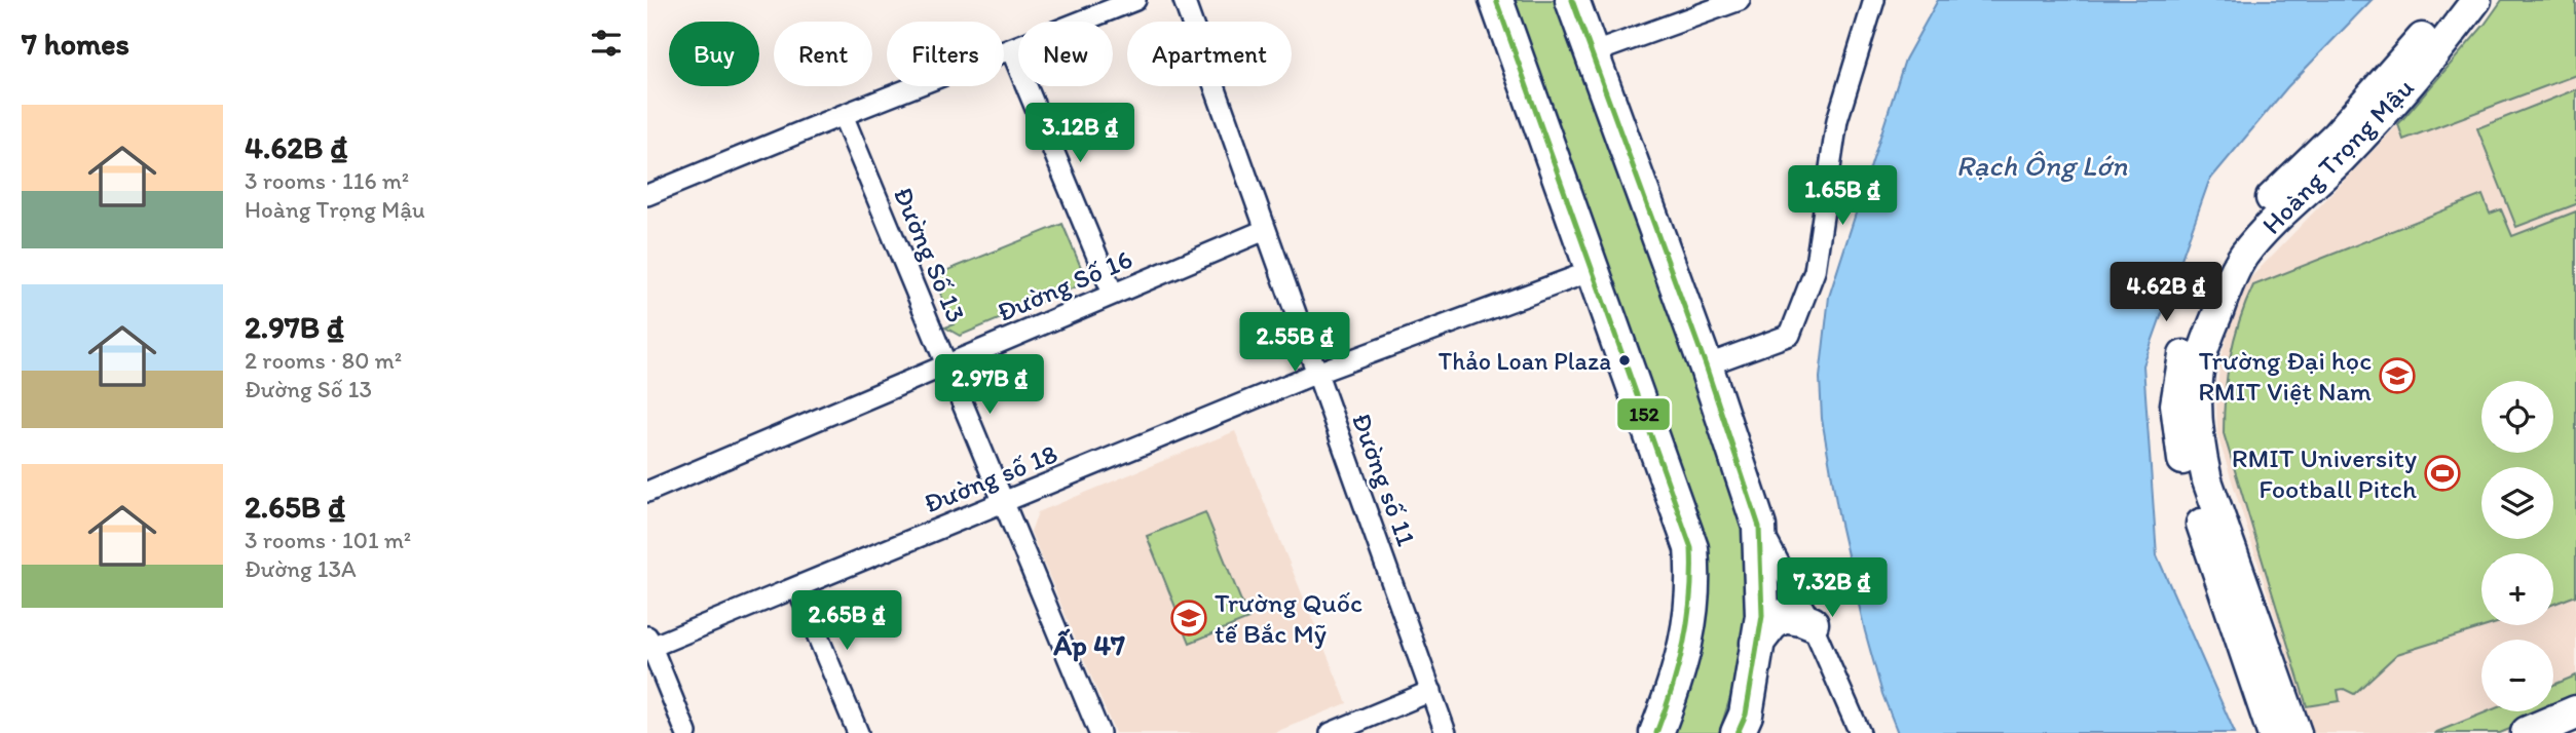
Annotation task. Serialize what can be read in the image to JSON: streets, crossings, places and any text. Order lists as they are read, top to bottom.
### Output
{
  "streets": {
    "main road": ["Hoàng Trọng Mậu"],
    "street": [
      "Đường Số 13",
      "Đường Số 16",
      "Đường số 18",
      "Đường số 11"
    ]
  },
  "crossings": [
    ["Đường Số 13", "Đường Số 16"],
    ["Đường Số 13", "Đường số 18"],
    ["Đường Số 16", "Đường số 11"],
    ["Đường số 18", "Đường số 11"]
  ],
  "districts": ["Ấp 47"],
  "water": ["Rạch Ông Lớn"],
  "places": {
    "other": ["Thảo Loan Plaza"],
    "school or university": ["Trường Đại học RMIT Việt Nam", "Trường Quốc tế Bắc Mỹ"],
    "sports": ["RMIT University Football Pitch"]
  },
  "lines": ["transit line 152"],
  "page": {
    "heading": "7 homes",
    "chip": [
      "Buy",
      "Rent",
      "Filters",
      "New",
      "Apartment"
    ],
    "list": [
      {
        "name": "4.62B ₫",
        "note": "3 rooms · 116 m² · Hoàng Trọng Mậu"
      },
      {
        "name": "2.97B ₫",
        "note": "2 rooms · 80 m² · Đường Số 13"
      },
      {
        "name": "2.65B ₫",
        "note": "3 rooms · 101 m² · Đường 13A"
      }
    ],
    "price": [
      "3.12B ₫",
      "1.65B ₫",
      "4.62B ₫",
      "2.55B ₫",
      "2.97B ₫",
      "7.32B ₫",
      "2.65B ₫"
    ],
    "map_buttons": ["+", "−"]
  }
}
